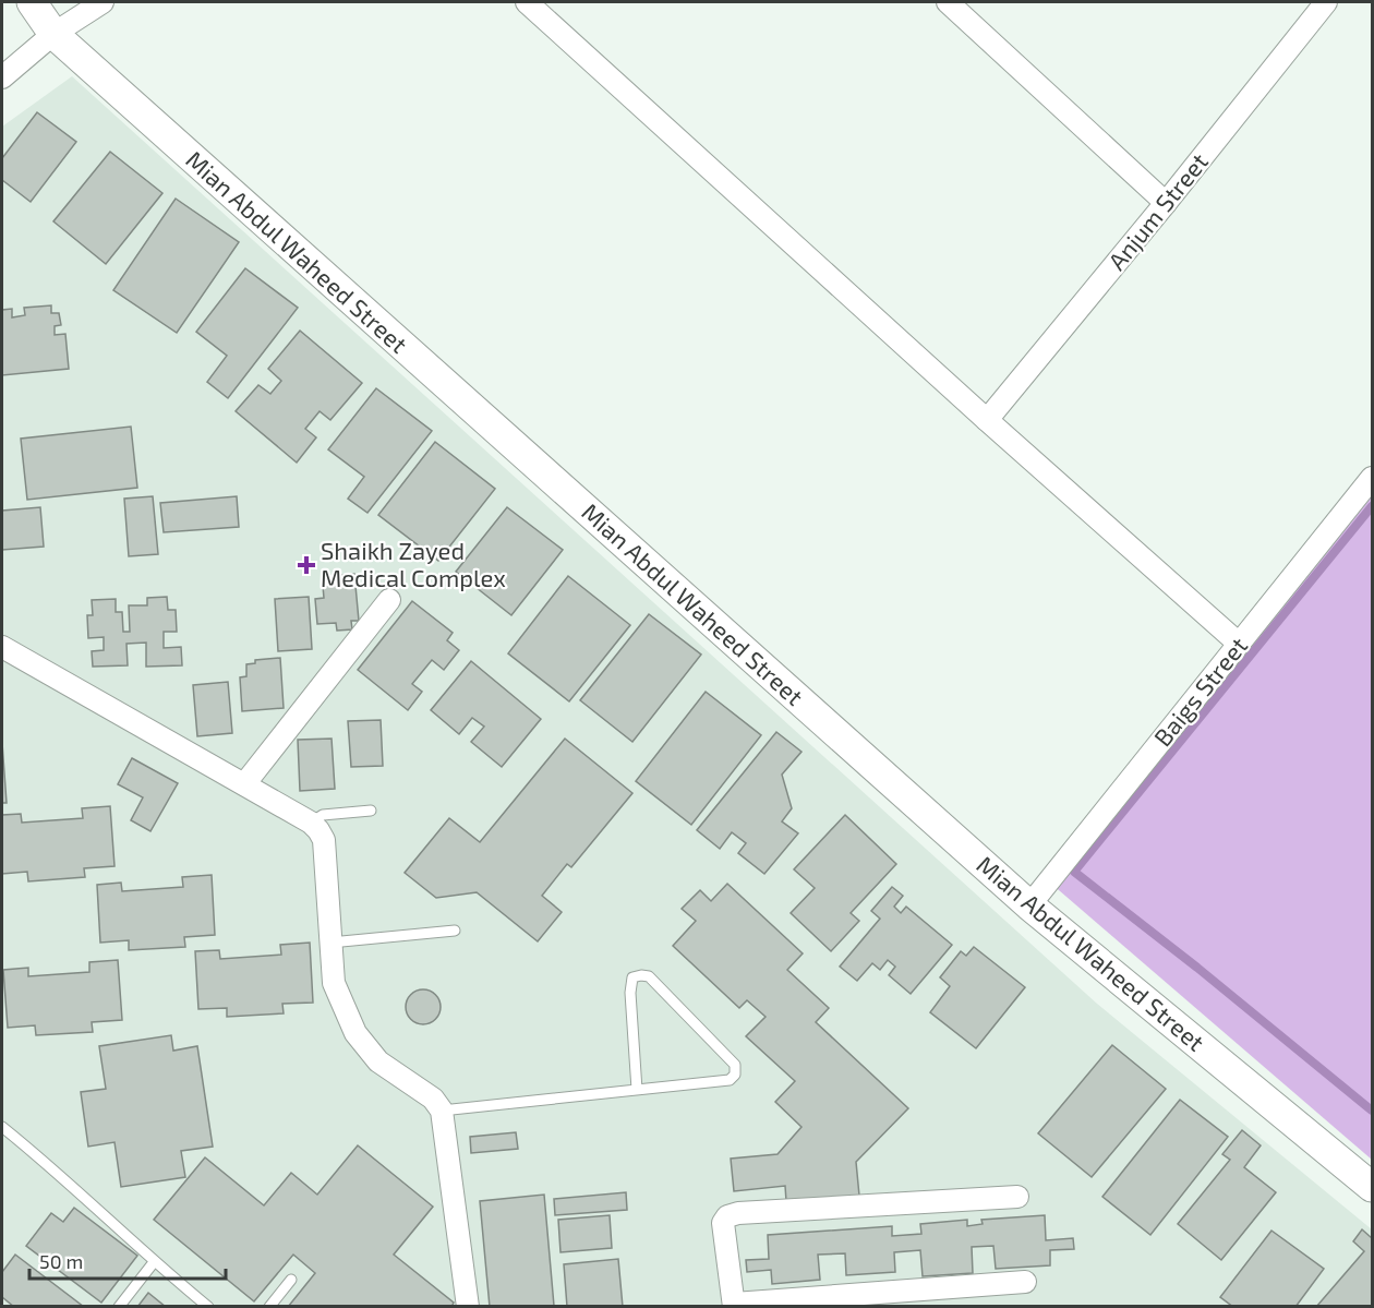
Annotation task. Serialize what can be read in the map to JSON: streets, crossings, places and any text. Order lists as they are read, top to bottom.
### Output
{
  "streets": {
    "street": ["Anjum Street", "Mian Abdul Waheed Street", "Baigs Street"]
  },
  "crossings": [
    ["Mian Abdul Waheed Street", "Baigs Street"]
  ],
  "places": {
    "health": ["Shaikh Zayed Medical Complex"]
  },
  "scale_bar": "50 m"
}
